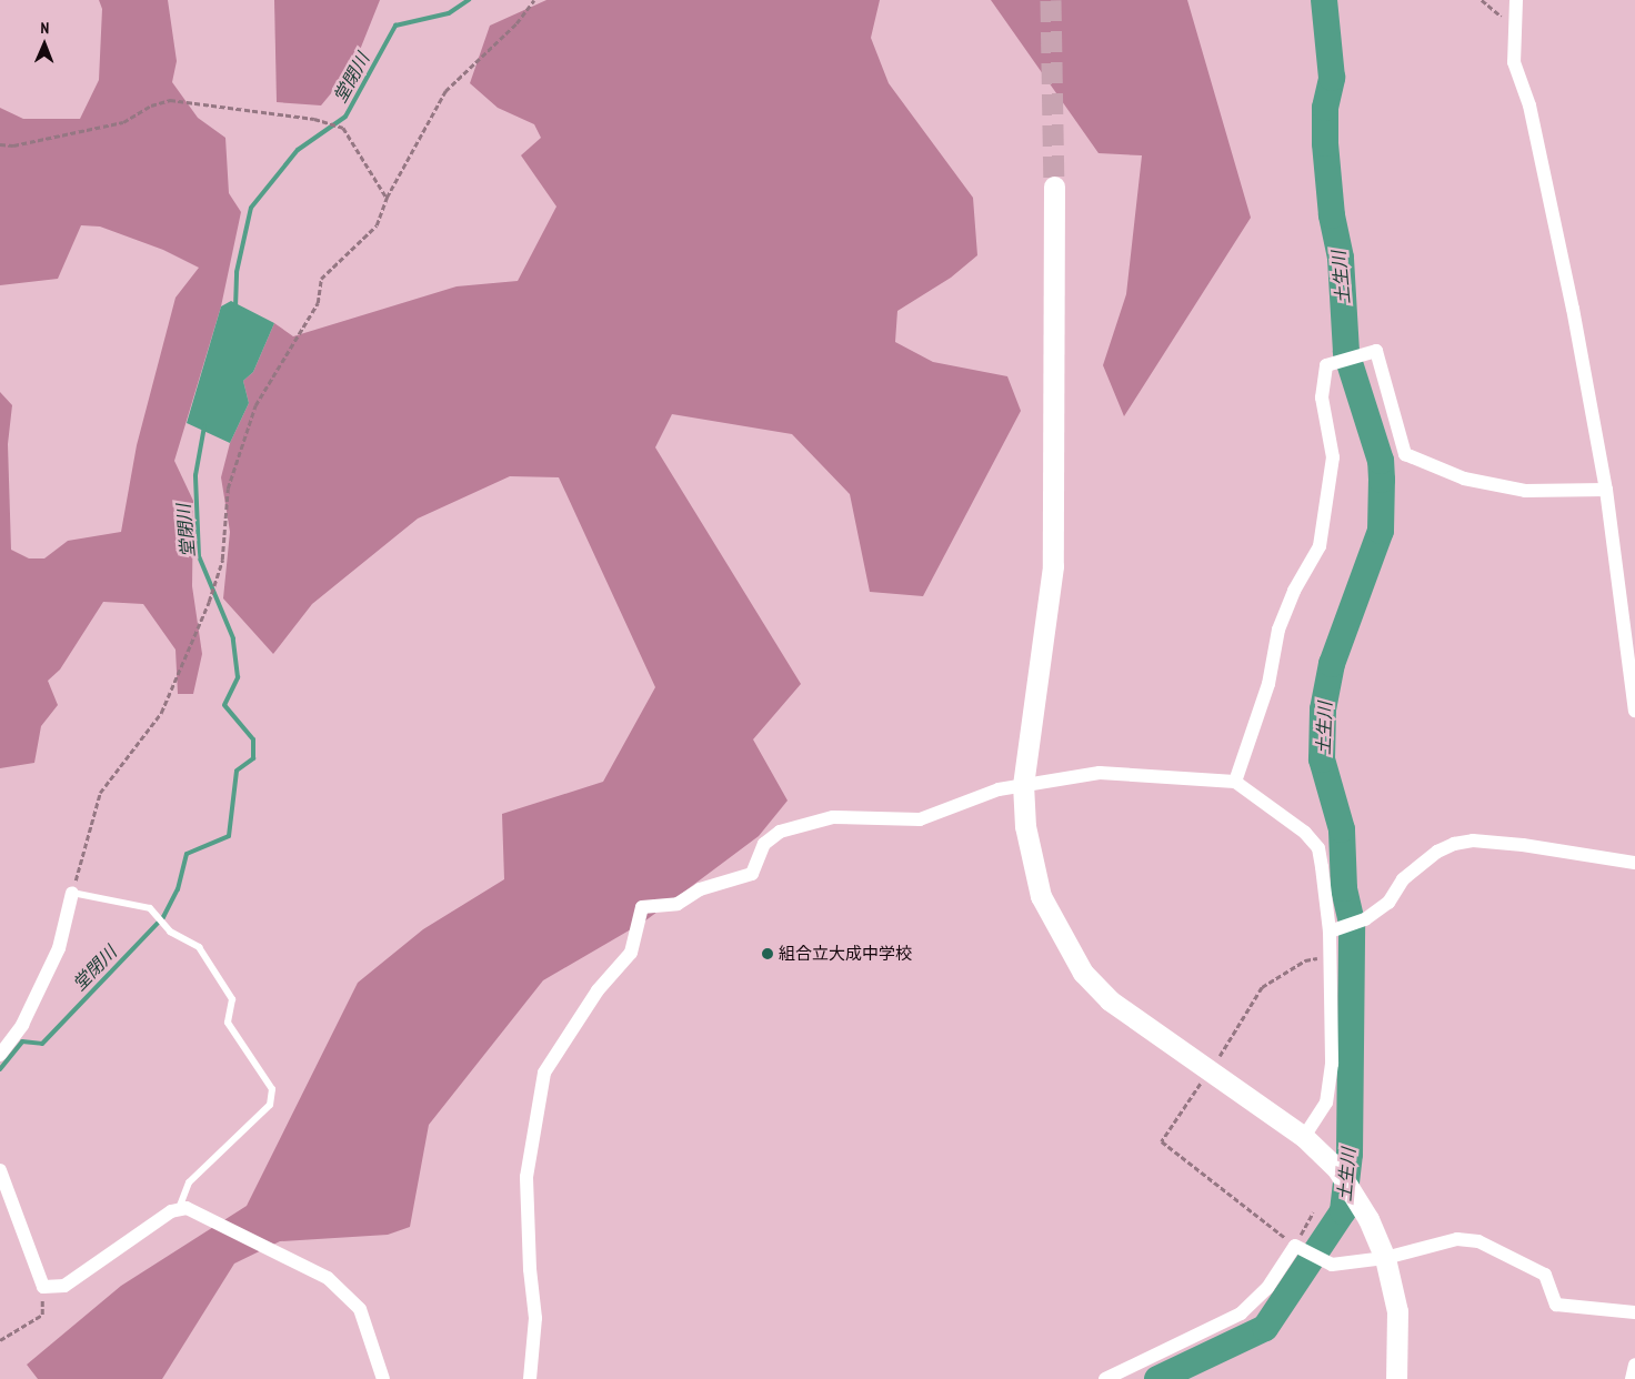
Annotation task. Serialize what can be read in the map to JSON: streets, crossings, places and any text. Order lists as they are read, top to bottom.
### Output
{
  "water": ["堂閉川", "土生川"],
  "places": ["組合立大成中学校"],
  "north": "top"
}
